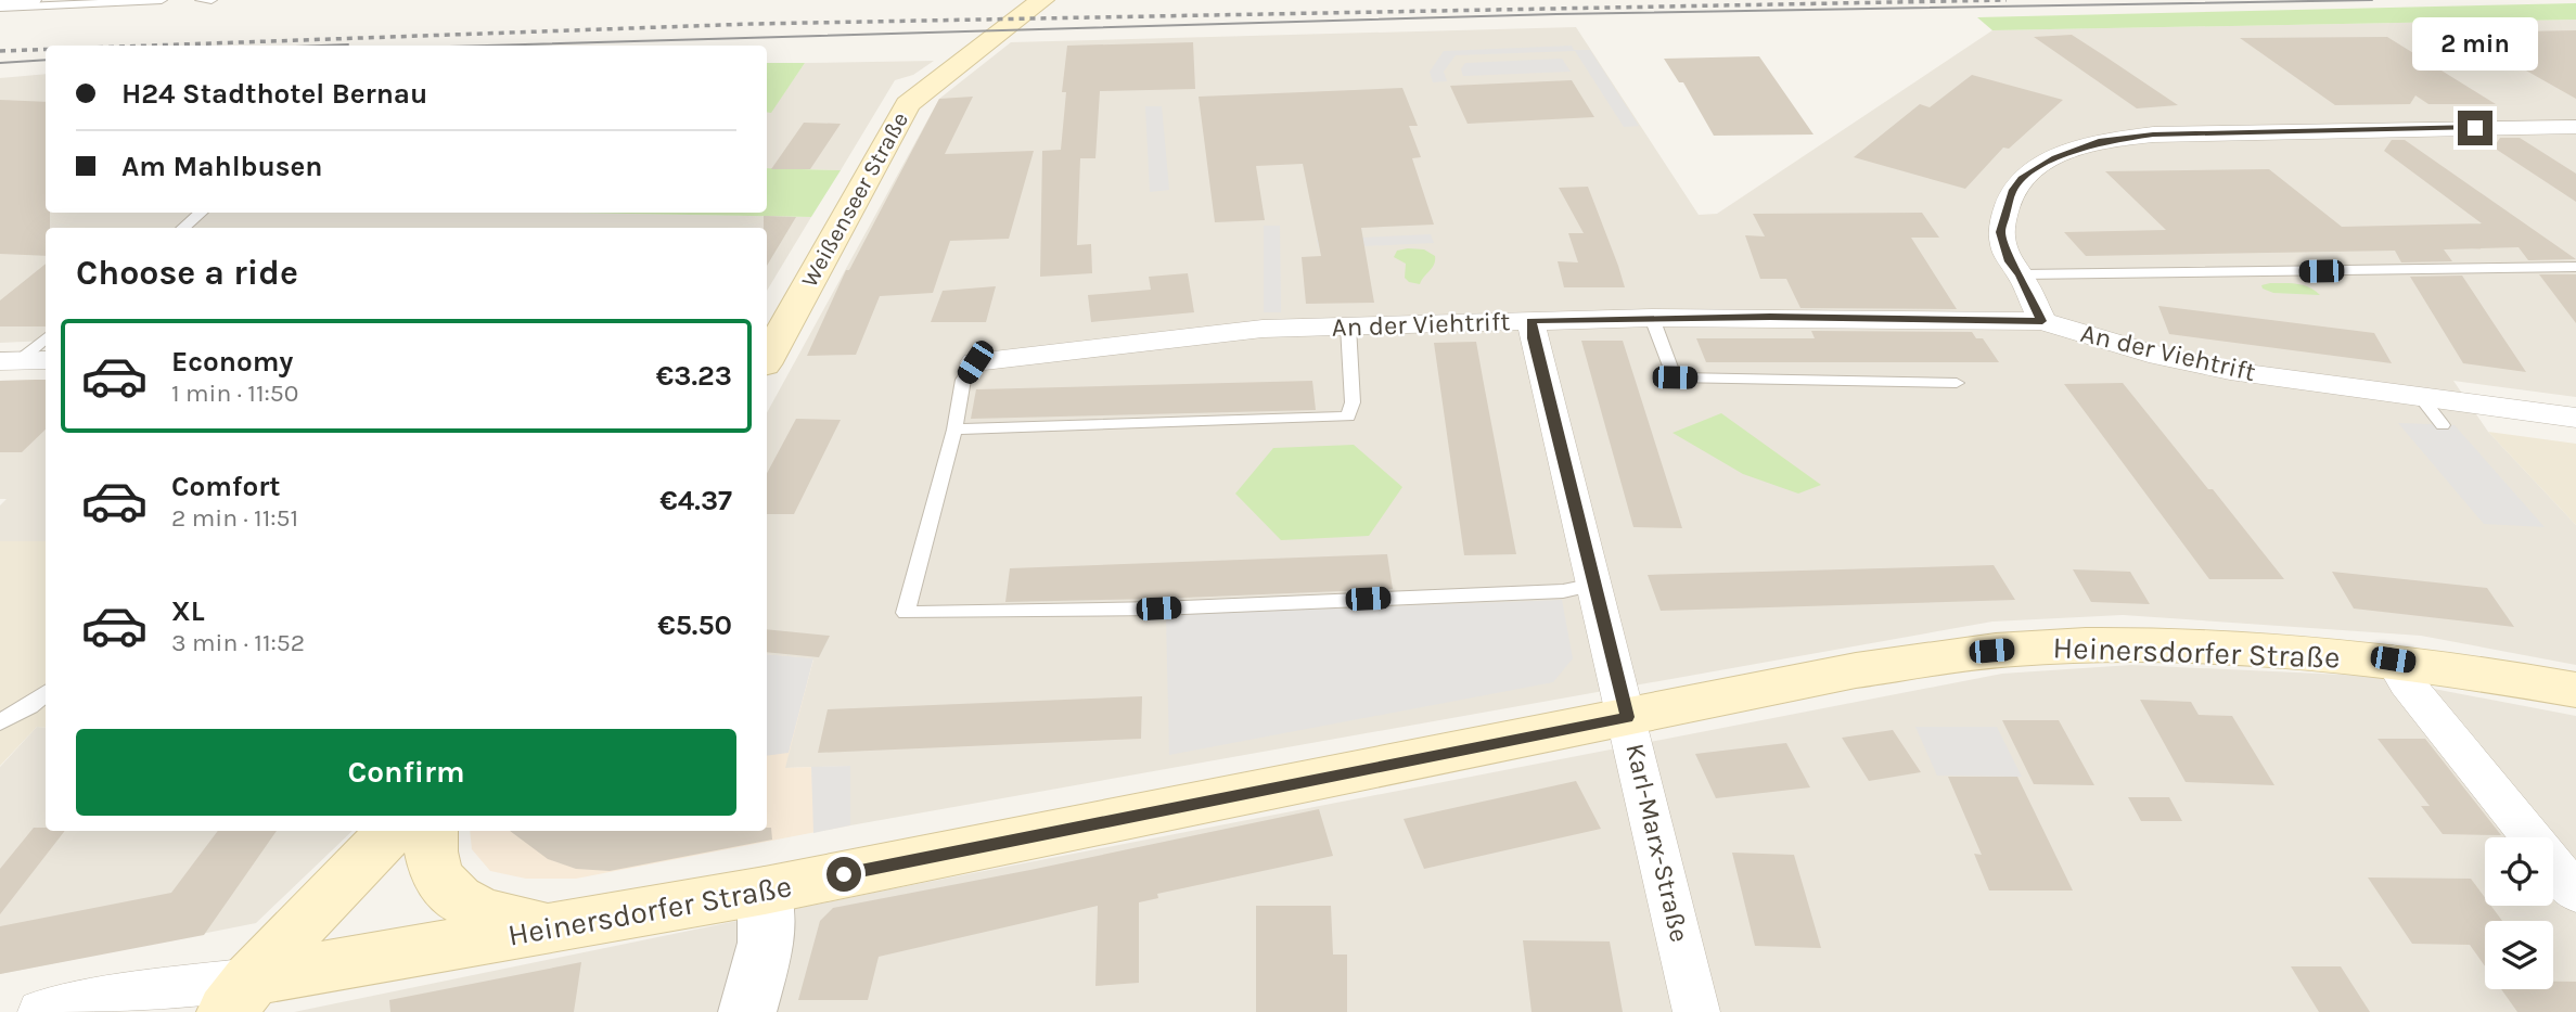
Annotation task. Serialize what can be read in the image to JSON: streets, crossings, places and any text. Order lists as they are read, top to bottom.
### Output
{
  "streets": {
    "main road": ["Weißenseer Straße", "Heinersdorfer Straße"],
    "street": ["An der Viehtrift", "Karl-Marx-Straße"]
  },
  "crossings": [
    ["An der Viehtrift", "Karl-Marx-Straße"],
    ["Heinersdorfer Straße", "Karl-Marx-Straße"]
  ],
  "page": {
    "bubble": "2 min",
    "banner": ["H24 Stadthotel Bernau", "Am Mahlbusen"],
    "heading": "Choose a ride",
    "list": [
      {
        "name": "Economy",
        "note": "1 min · 11:50",
        "value": "€3.23"
      },
      {
        "name": "Comfort",
        "note": "2 min · 11:51",
        "value": "€4.37"
      },
      {
        "name": "XL",
        "note": "3 min · 11:52",
        "value": "€5.50"
      }
    ],
    "buttons": "Confirm"
  }
}
